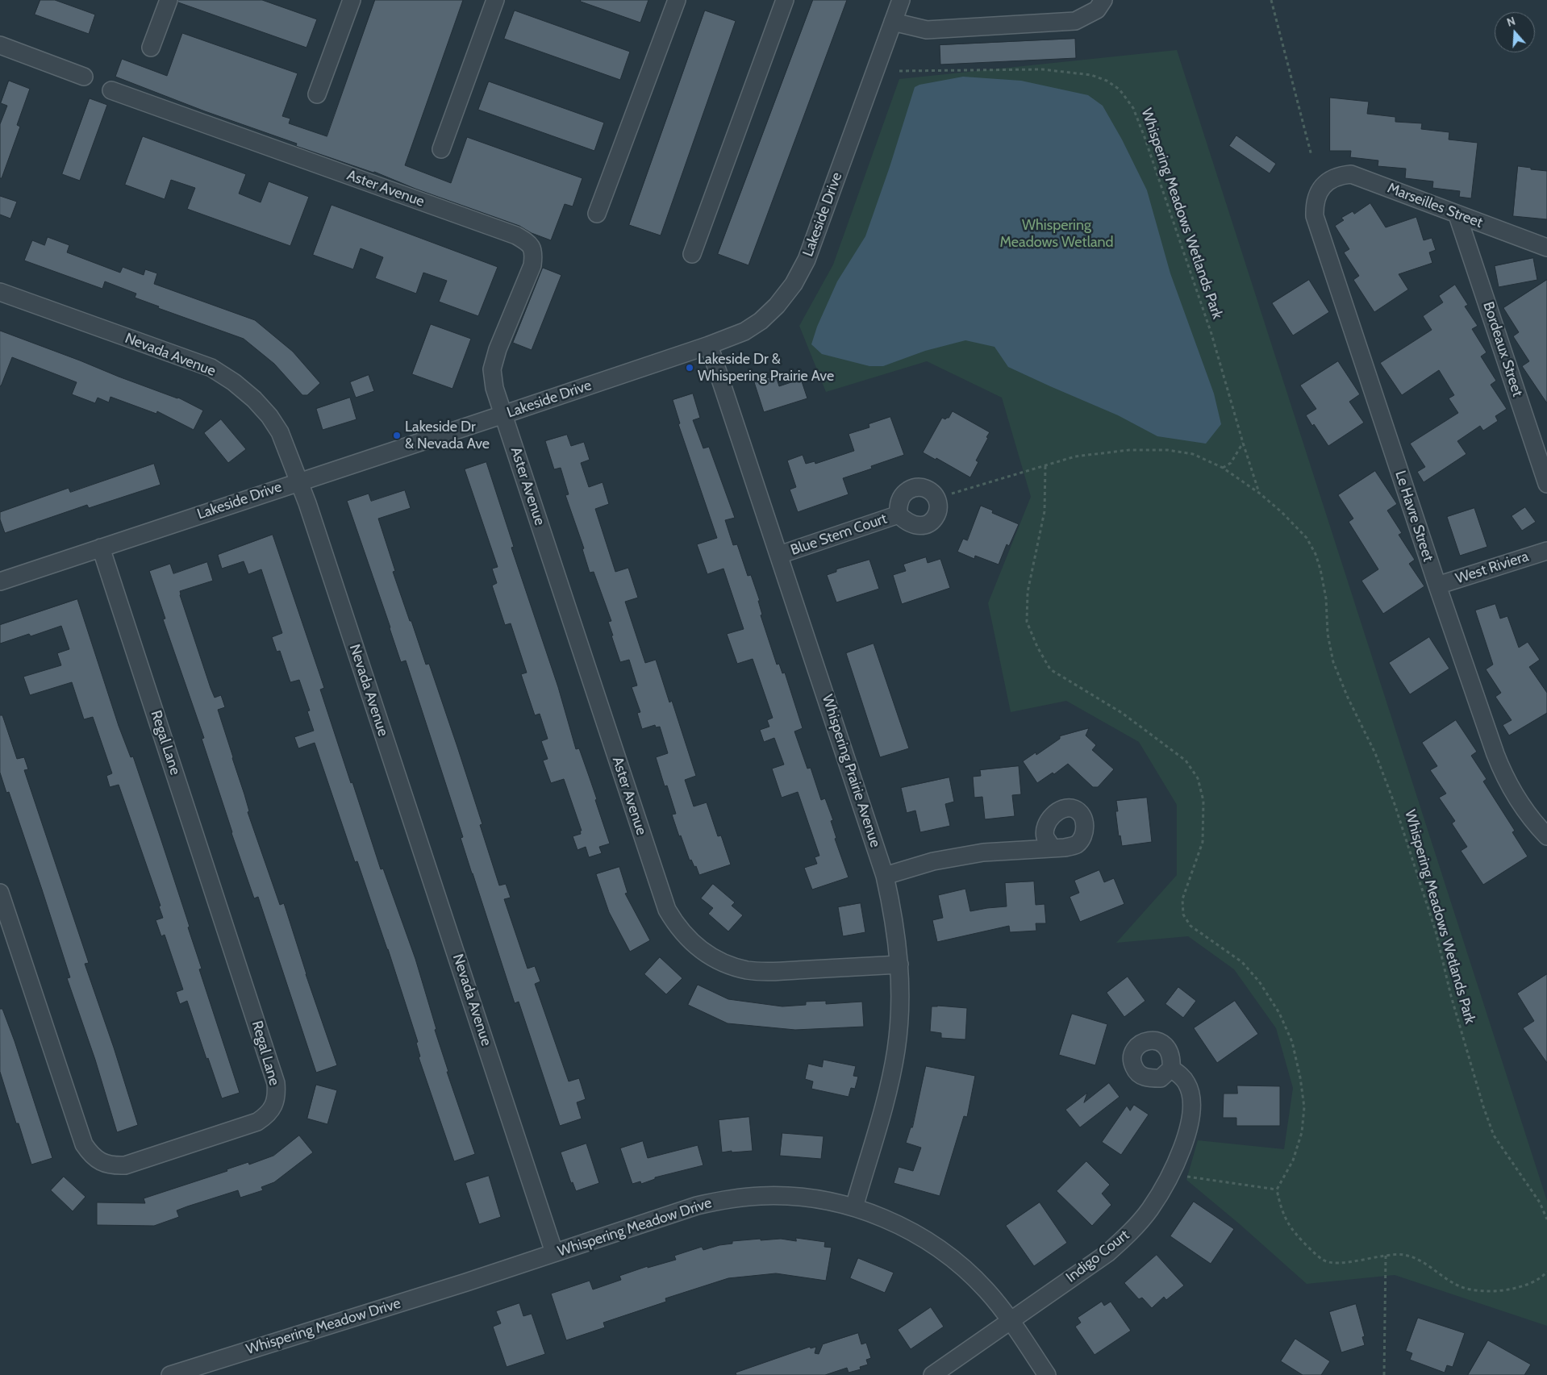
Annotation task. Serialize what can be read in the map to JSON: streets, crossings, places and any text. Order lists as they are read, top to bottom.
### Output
{
  "streets": {
    "street": [
      "Aster Avenue",
      "Marseilles Street",
      "Lakeside Drive",
      "Bordeaux Street",
      "Nevada Avenue",
      "Le Havre Street",
      "Blue Stem Court",
      "West Riviera",
      "Regal Lane",
      "Whispering Prairie Avenue",
      "Whispering Meadow Drive",
      "Indigo Court"
    ],
    "path": ["Whispering Meadows Wetlands Park"]
  },
  "crossings": [
    ["Aster Avenue", "Lakeside Drive"],
    ["Aster Avenue", "Whispering Prairie Avenue"],
    ["Marseilles Street", "Bordeaux Street"],
    ["Marseilles Street", "Le Havre Street"],
    ["Lakeside Drive", "Nevada Avenue"],
    ["Lakeside Drive", "Regal Lane"],
    ["Lakeside Drive", "Whispering Prairie Avenue"],
    ["Nevada Avenue", "Whispering Meadow Drive"],
    ["Le Havre Street", "West Riviera"],
    ["Blue Stem Court", "Whispering Prairie Avenue"],
    ["Whispering Prairie Avenue", "Whispering Meadow Drive"],
    ["Whispering Meadow Drive", "Indigo Court"]
  ],
  "parks": ["Whispering Meadows Wetland"],
  "places": ["Lakeside Dr & Whispering Prairie Ave", "Lakeside Dr & Nevada Ave"],
  "north": "top"
}
